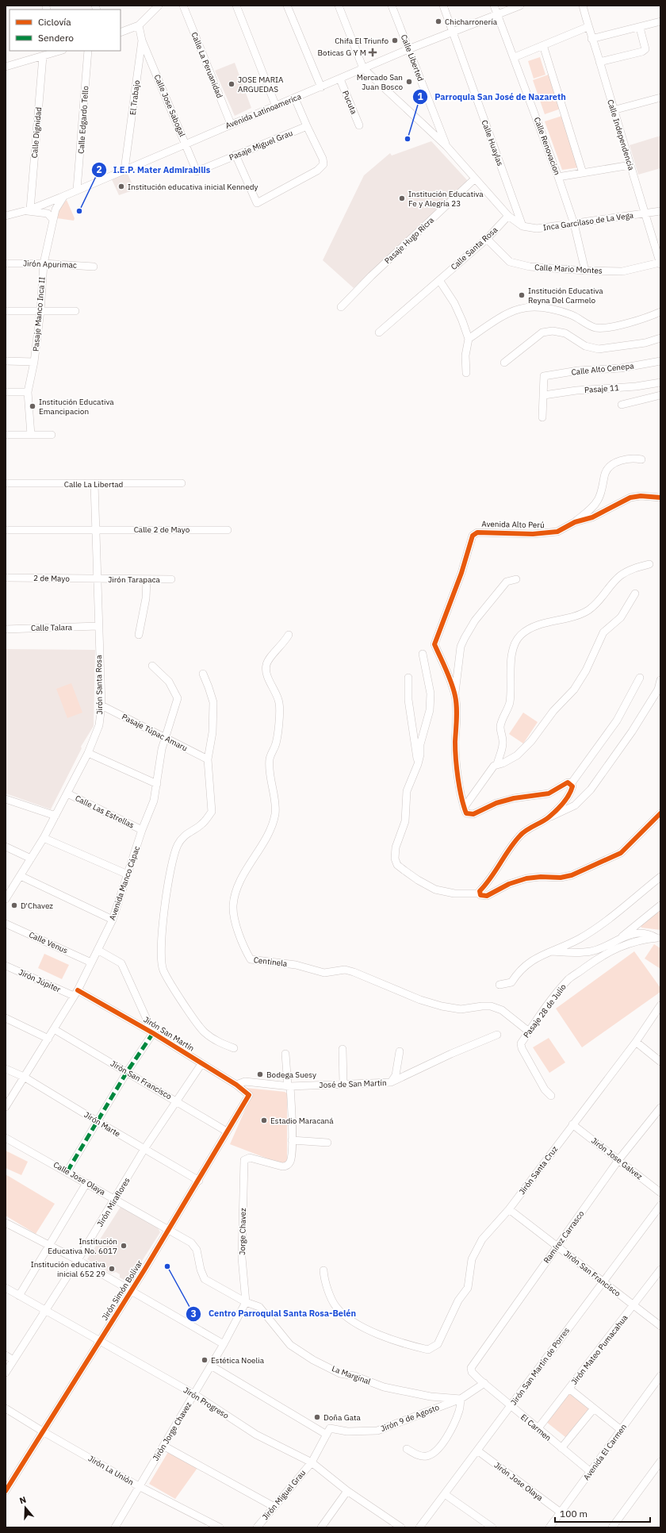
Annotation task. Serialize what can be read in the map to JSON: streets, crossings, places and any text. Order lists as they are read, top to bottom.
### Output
{
  "streets": {
    "street": [
      "Calle Liberted",
      "Calle La Peruanidad",
      "El Trabajo",
      "Pucuta",
      "Calle Jose Sabogal",
      "Avenida Latinoamerica",
      "Calle Edgardo Tello",
      "Calle Dignidad",
      "Calle Independencia",
      "Calle Huaylas",
      "Pasaje Miguel Grau",
      "Calle Renovacion",
      "Inca Garcilaso de La Vega",
      "Pasaje Hugo Ricra",
      "Calle Santa Rosa",
      "Jirón Apurimac",
      "Calle Mario Montes",
      "Pasaje Manco Inca II",
      "Calle Alto Cenepa",
      "Pasaje 11",
      "Calle La Libertad",
      "Avenida Alto Perú",
      "Calle 2 de Mayo",
      "2 de Mayo",
      "Jirón Tarapaca",
      "Calle Talara",
      "Jirón Santa Rosa",
      "Pasaje Túpac Amaru",
      "Calle Las Estrellas",
      "Avenida Manco Cápac",
      "Calle Venus",
      "Centinela",
      "Jirón Júpiter",
      "Pasaje 28 de Julio",
      "Jirón San Martín",
      "Jirón San Francisco",
      "José de San Martín",
      "Jirón Marte",
      "Jirón Jose Galvez",
      "Jirón Santa Cruz",
      "Calle Jose Olaya",
      "Jirón Miraflores",
      "Jorge Chavez",
      "Ramírez Carrasco",
      "Jirón Simón Bolívar",
      "Jirón Mateo Pumacahua",
      "Jirón San Martín de Porres",
      "La Marginal",
      "Jirón Progreso",
      "Jirón 9 de Agosto",
      "El Carmen",
      "Jirón Jorge Chavez",
      "Avenida El Carmen",
      "Jirón La Unión",
      "Jirón Jose Olaya",
      "Jirón Miguel Grau"
    ]
  },
  "crossings": [
    ["Calle Liberted", "Avenida Latinoamerica"],
    ["Calle Liberted", "Inca Garcilaso de La Vega"],
    ["Calle La Peruanidad", "Avenida Latinoamerica"],
    ["El Trabajo", "Calle Jose Sabogal"],
    ["El Trabajo", "Avenida Latinoamerica"],
    ["Pucuta", "Avenida Latinoamerica"],
    ["Calle Jose Sabogal", "Avenida Latinoamerica"],
    ["Calle Jose Sabogal", "Pasaje Miguel Grau"],
    ["Avenida Latinoamerica", "Calle Edgardo Tello"],
    ["Avenida Latinoamerica", "Calle Dignidad"],
    ["Avenida Latinoamerica", "Calle Huaylas"],
    ["Avenida Latinoamerica", "Calle Renovacion"],
    ["Avenida Latinoamerica", "Inca Garcilaso de La Vega"],
    ["Avenida Latinoamerica", "Pasaje Manco Inca II"],
    ["Calle Independencia", "Inca Garcilaso de La Vega"],
    ["Calle Independencia", "Calle Mario Montes"],
    ["Calle Huaylas", "Inca Garcilaso de La Vega"],
    ["Calle Renovacion", "Inca Garcilaso de La Vega"],
    ["Calle Renovacion", "Calle Mario Montes"],
    ["Inca Garcilaso de La Vega", "Pasaje Hugo Ricra"],
    ["Inca Garcilaso de La Vega", "Calle Santa Rosa"],
    ["Calle Santa Rosa", "Calle Mario Montes"],
    ["Jirón Apurimac", "Pasaje Manco Inca II"],
    ["Calle Alto Cenepa", "Pasaje 11"],
    ["Calle La Libertad", "Jirón Santa Rosa"],
    ["Calle 2 de Mayo", "Jirón Santa Rosa"],
    ["2 de Mayo", "Jirón Tarapaca"],
    ["2 de Mayo", "Jirón Santa Rosa"],
    ["Jirón Tarapaca", "Jirón Santa Rosa"],
    ["Calle Talara", "Jirón Santa Rosa"],
    ["Jirón Santa Rosa", "Pasaje Túpac Amaru"],
    ["Jirón Santa Rosa", "Calle Las Estrellas"],
    ["Pasaje Túpac Amaru", "Avenida Manco Cápac"],
    ["Calle Las Estrellas", "Avenida Manco Cápac"],
    ["Avenida Manco Cápac", "Calle Venus"],
    ["Avenida Manco Cápac", "Jirón Júpiter"],
    ["Avenida Manco Cápac", "Jirón San Martín"],
    ["Avenida Manco Cápac", "Jirón San Francisco"],
    ["Avenida Manco Cápac", "Jirón Marte"],
    ["Centinela", "Pasaje 28 de Julio"],
    ["Jirón Júpiter", "Jirón San Martín"],
    ["Jirón San Martín", "José de San Martín"],
    ["Jirón San Martín", "Jirón Miraflores"],
    ["Jirón San Martín", "Jirón Simón Bolívar"],
    ["Jirón San Francisco", "Jirón Santa Cruz"],
    ["Jirón San Francisco", "Jirón Miraflores"],
    ["Jirón San Francisco", "Ramírez Carrasco"],
    ["Jirón San Francisco", "Jirón Simón Bolívar"],
    ["Jirón San Francisco", "Jirón Mateo Pumacahua"],
    ["Jirón San Francisco", "Jirón San Martín de Porres"],
    ["Jirón Marte", "Jirón Miraflores"],
    ["Jirón Marte", "Jirón Simón Bolívar"],
    ["Jirón Jose Galvez", "Jirón Santa Cruz"],
    ["Jirón Jose Galvez", "Ramírez Carrasco"],
    ["Calle Jose Olaya", "Jirón Miraflores"],
    ["Calle Jose Olaya", "Jirón Simón Bolívar"],
    ["Calle Jose Olaya", "La Marginal"],
    ["Jirón Miraflores", "Jirón Progreso"],
    ["Jorge Chavez", "La Marginal"],
    ["Jorge Chavez", "Jirón Jorge Chavez"],
    ["Ramírez Carrasco", "El Carmen"],
    ["Jirón Simón Bolívar", "La Marginal"],
    ["Jirón Simón Bolívar", "Jirón Progreso"],
    ["Jirón Simón Bolívar", "Jirón La Unión"],
    ["Jirón Mateo Pumacahua", "El Carmen"],
    ["Jirón San Martín de Porres", "El Carmen"],
    ["Jirón San Martín de Porres", "Jirón Jose Olaya"],
    ["La Marginal", "Jirón 9 de Agosto"],
    ["La Marginal", "Jirón Jorge Chavez"],
    ["Jirón Progreso", "Jirón Jorge Chavez"],
    ["Jirón Progreso", "Jirón Miguel Grau"],
    ["Jirón 9 de Agosto", "El Carmen"],
    ["Jirón 9 de Agosto", "Jirón Jorge Chavez"],
    ["El Carmen", "Avenida El Carmen"],
    ["Jirón Jorge Chavez", "Jirón La Unión"],
    ["Avenida El Carmen", "Jirón Jose Olaya"]
  ],
  "places": {
    "other": [
      "Chicharronería",
      "Chifa El Triunfo",
      "Mercado San Juan Bosco",
      "JOSE MARIA ARGUEDAS",
      "Parroquia San José de Nazareth",
      "Institución educativa inicial Kennedy",
      "Institución Educativa Fe y Alegría 23",
      "I.E.P. Mater Admirabilis",
      "Institución Educativa Reyna Del Carmelo",
      "Institución Educativa Emancipacion",
      "D'Chavez",
      "Bodega Suesy",
      "Estadio Maracaná",
      "Institución Educativa No. 6017",
      "Centro Parroquial Santa Rosa-Belén",
      "Institución educativa inicial 652 29",
      "Estética Noelia",
      "Doña Gata"
    ],
    "health": ["Boticas G Y M"]
  },
  "legend": ["Ciclovía", "Sendero"],
  "scale_bar": "100 m",
  "north": "top"
}
